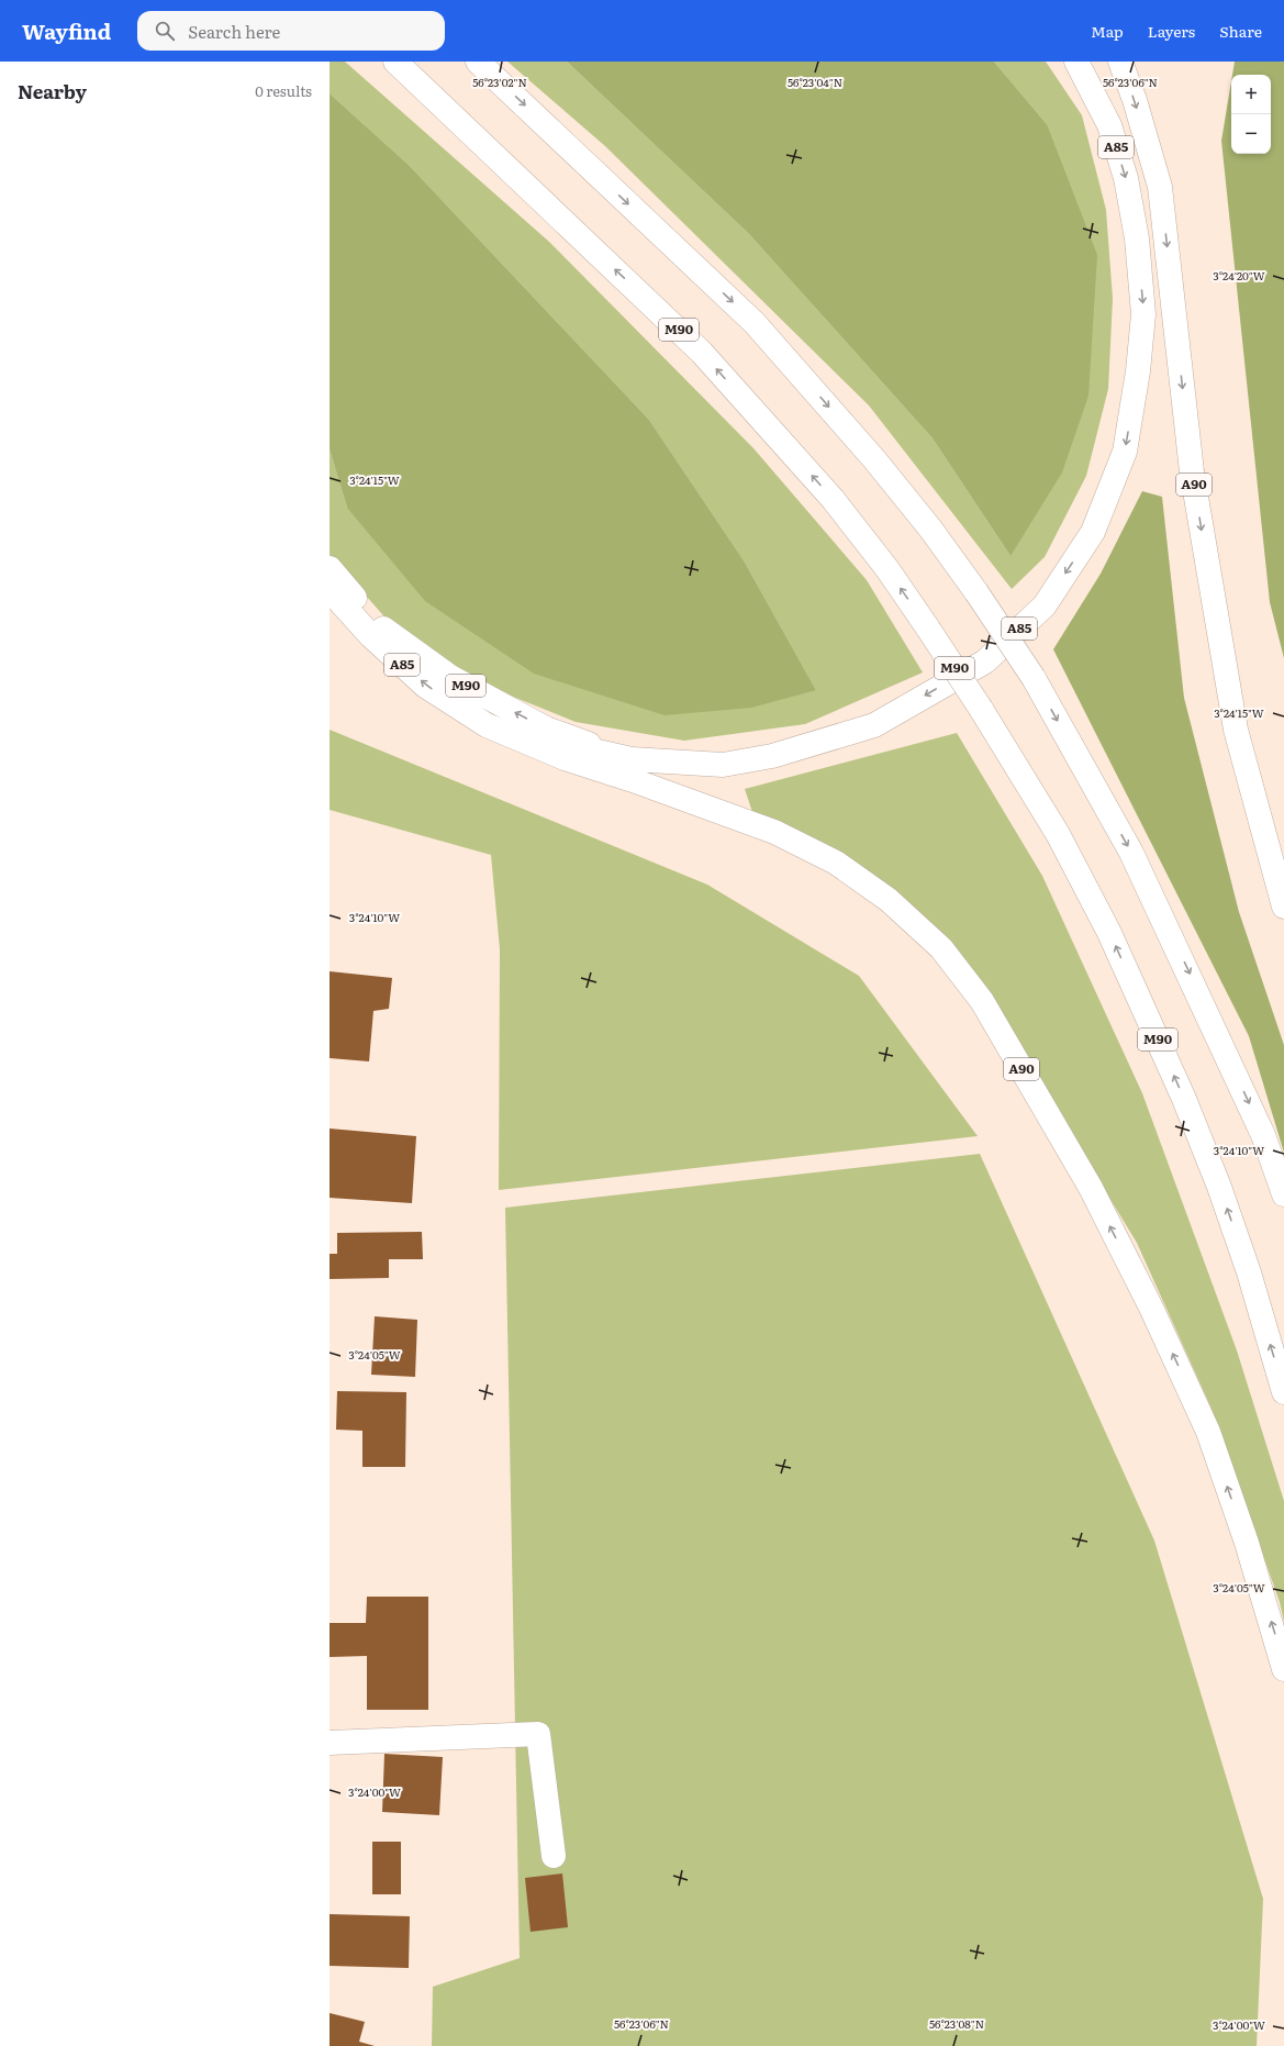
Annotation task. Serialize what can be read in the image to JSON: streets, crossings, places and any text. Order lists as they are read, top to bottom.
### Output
{
  "streets": {
    "main road": ["A85", "M90", "A90"]
  },
  "crossings": [
    ["A85", "M90"],
    ["A85", "A90"]
  ],
  "page": {
    "header": "Wayfind",
    "search": "Search here",
    "nav": ["Map", "Layers", "Share"],
    "heading": ["Nearby", "0 results"],
    "map_buttons": ["+", "−"]
  },
  "coordinates": [
    "56°23'02\"N",
    "56°23'04\"N",
    "56°23'06\"N",
    "3°24'20\"W",
    "3°24'15\"W",
    "3°24'10\"W",
    "3°24'05\"W",
    "3°24'00\"W",
    "56°23'08\"N"
  ]
}
